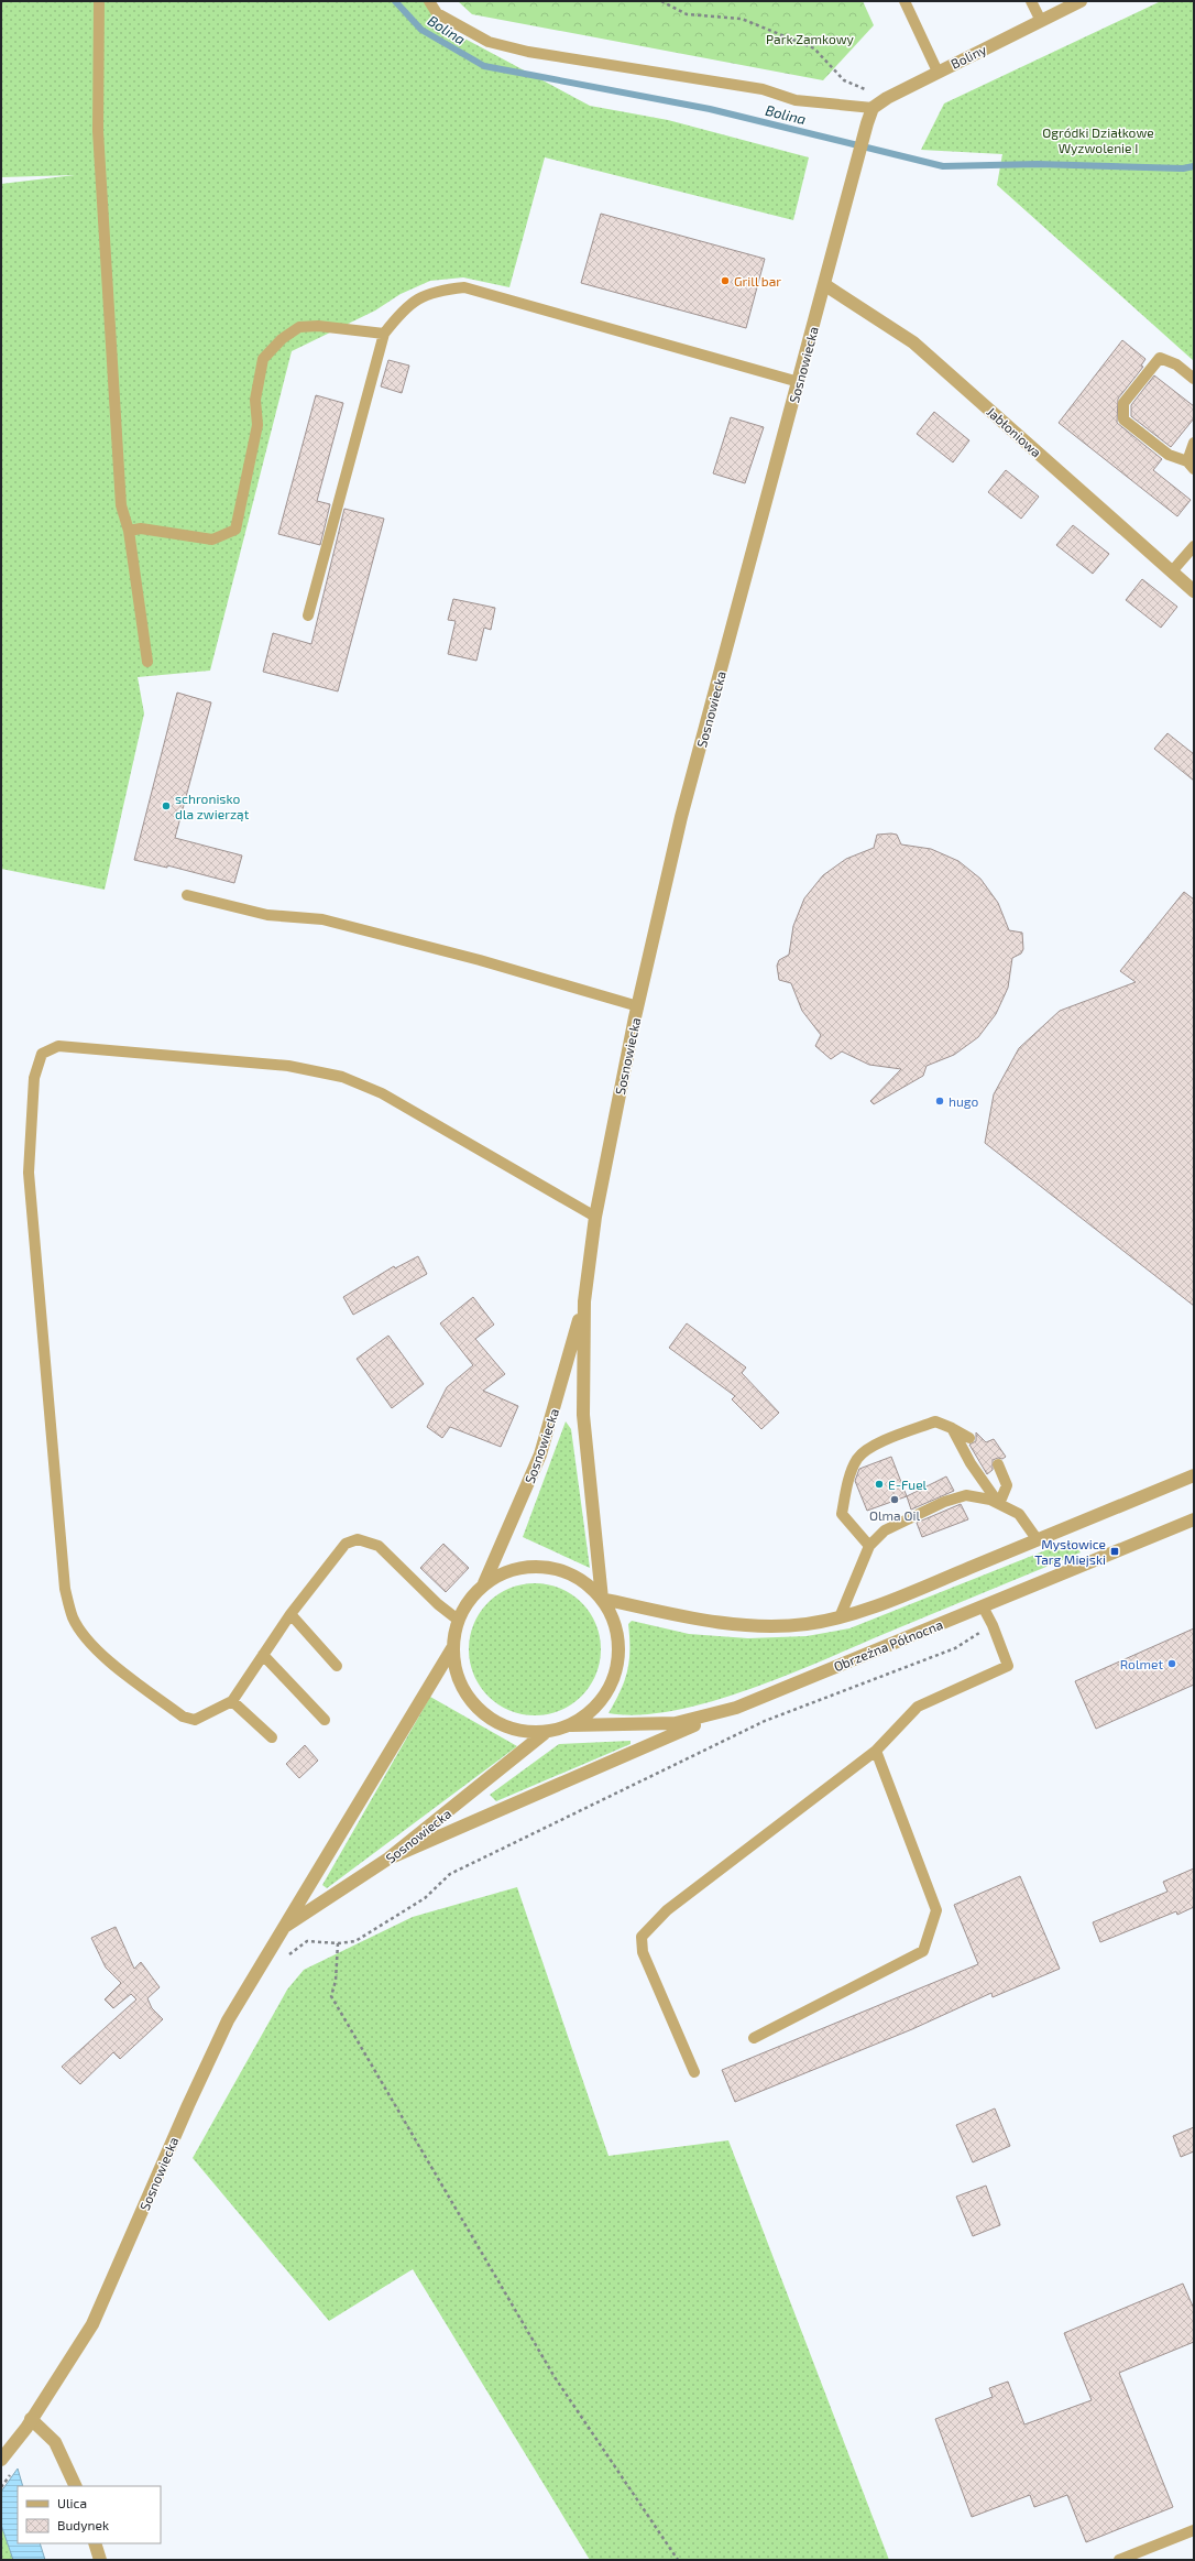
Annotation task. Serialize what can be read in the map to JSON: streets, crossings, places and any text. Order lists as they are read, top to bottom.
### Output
{
  "streets": {
    "street": [
      "Boliny",
      "Sosnowiecka",
      "Jabłoniowa",
      "Obrzeżna Północna"
    ]
  },
  "crossings": [
    ["Boliny", "Sosnowiecka"],
    ["Sosnowiecka", "Jabłoniowa"],
    ["Sosnowiecka", "Obrzeżna Północna"]
  ],
  "water": ["Bolina"],
  "parks": ["Park Zamkowy", "Ogródki Działkowe Wyzwolenie I"],
  "places": {
    "other": [
      "Grill bar",
      "schronisko dla zwierząt",
      "hugo",
      "E-Fuel",
      "Olma Oil",
      "Rolmet"
    ],
    "transit": ["Mysłowice Targ Miejski"]
  },
  "legend": ["Ulica", "Budynek"]
}
